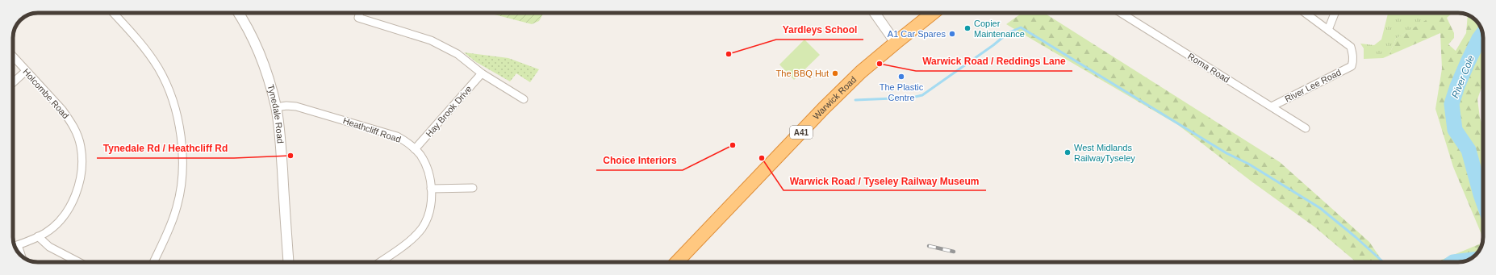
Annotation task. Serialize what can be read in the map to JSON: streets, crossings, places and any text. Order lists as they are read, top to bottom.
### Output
{
  "streets": {
    "highway": ["Warwick Road", "A41"],
    "street": [
      "Roma Road",
      "River Lee Road",
      "Holcombe Road",
      "Hay Brook Drive",
      "Tynedale Road",
      "Heathcliff Road"
    ]
  },
  "crossings": [
    ["Roma Road", "River Lee Road"],
    ["Hay Brook Drive", "Heathcliff Road"],
    ["Tynedale Road", "Heathcliff Road"]
  ],
  "water": ["River Cole"],
  "places": [
    "Copier Maintenance",
    "A1 Car Spares",
    "Yardleys School",
    "Warwick Road / Reddings Lane",
    "The BBQ Hut",
    "The Plastic Centre",
    "Choice Interiors",
    "West Midlands RailwayTyseley",
    "Tynedale Rd / Heathcliff Rd",
    "Warwick Road / Tyseley Railway Museum"
  ]
}
